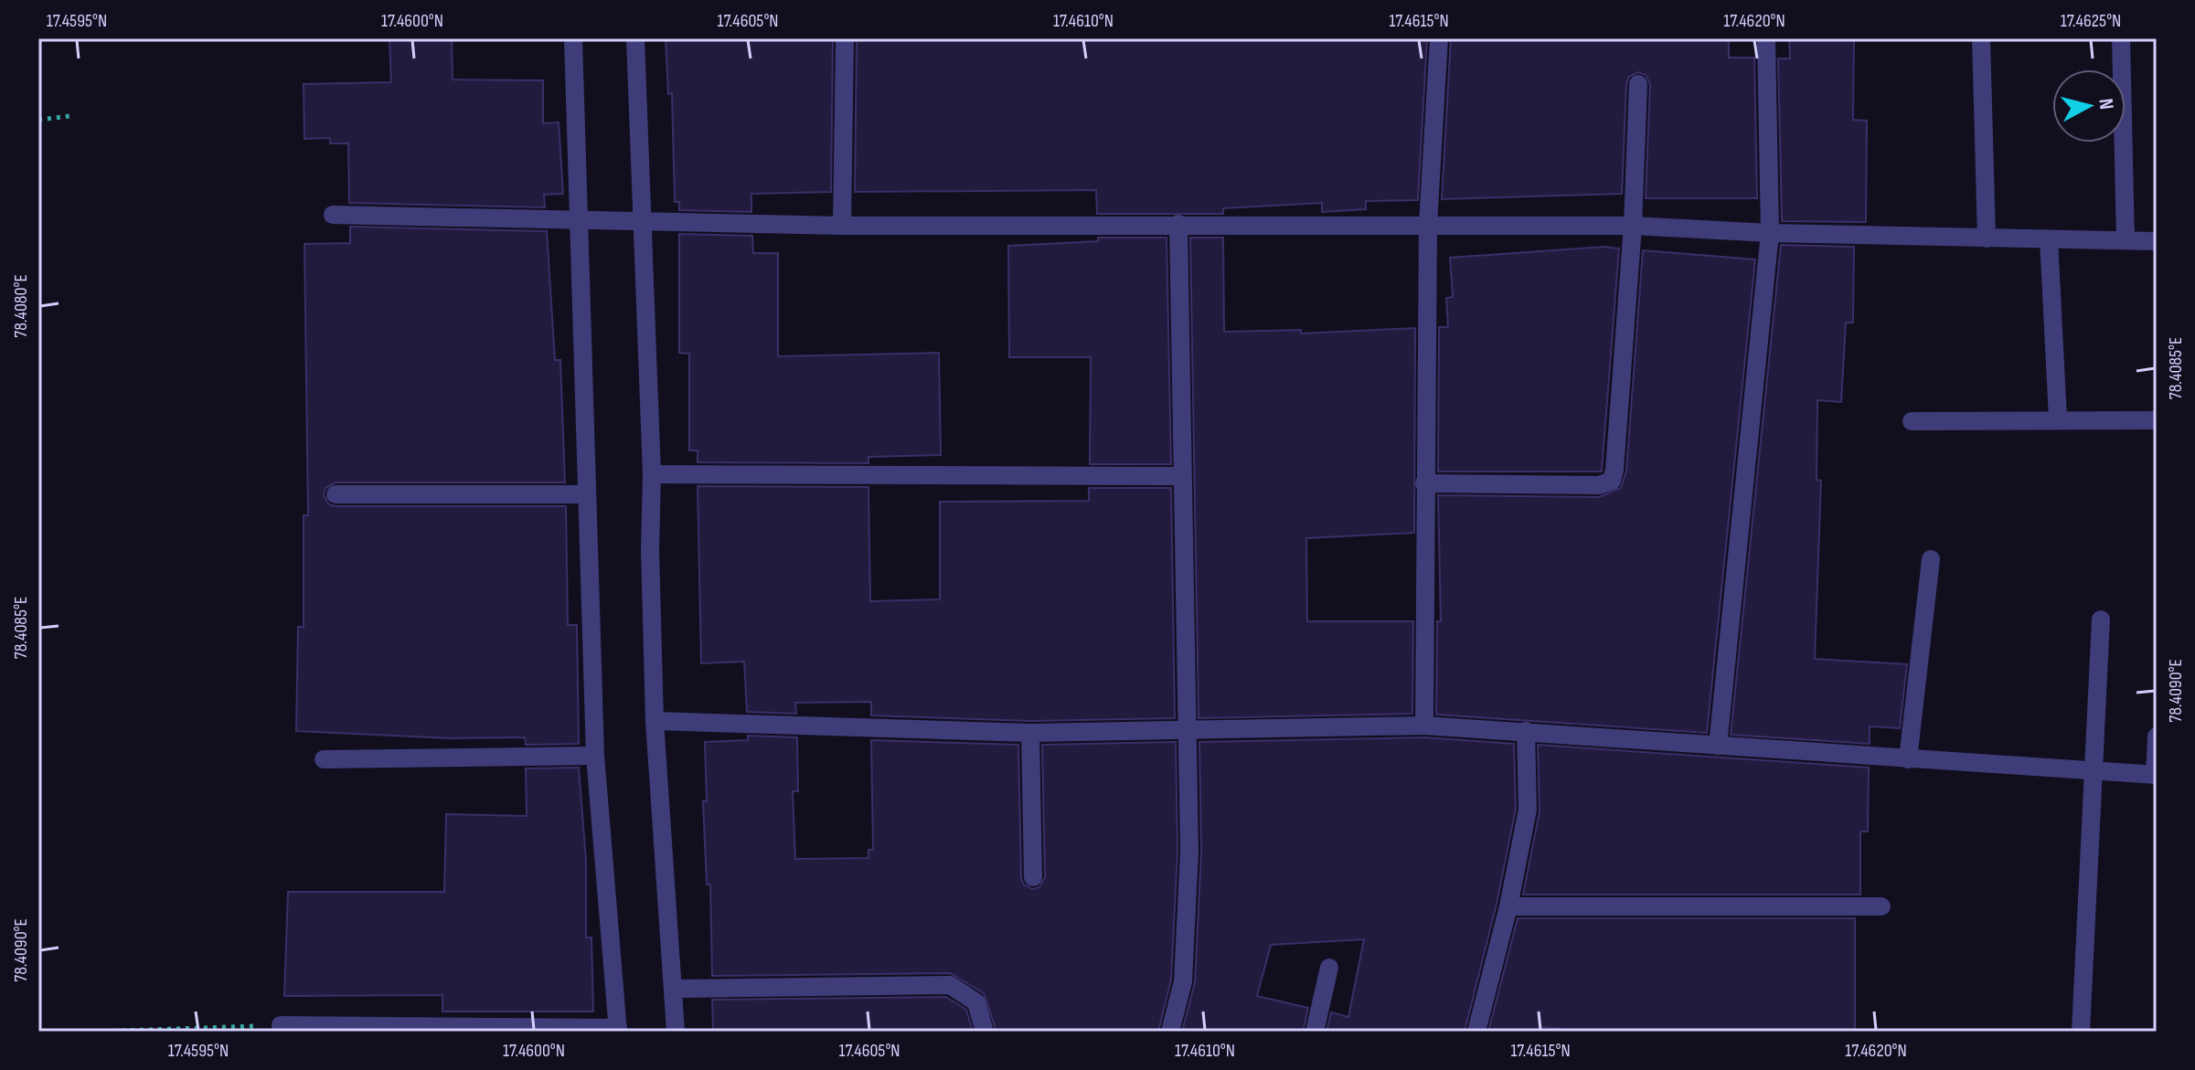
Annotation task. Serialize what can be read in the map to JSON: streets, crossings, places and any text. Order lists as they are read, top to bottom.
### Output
{
  "north": "right",
  "coordinates": [
    "17.4595°N",
    "17.4600°N",
    "17.4605°N",
    "17.4610°N",
    "17.4615°N",
    "17.4620°N",
    "17.4625°N",
    "78.4080°E",
    "78.4085°E",
    "78.4090°E"
  ]
}
